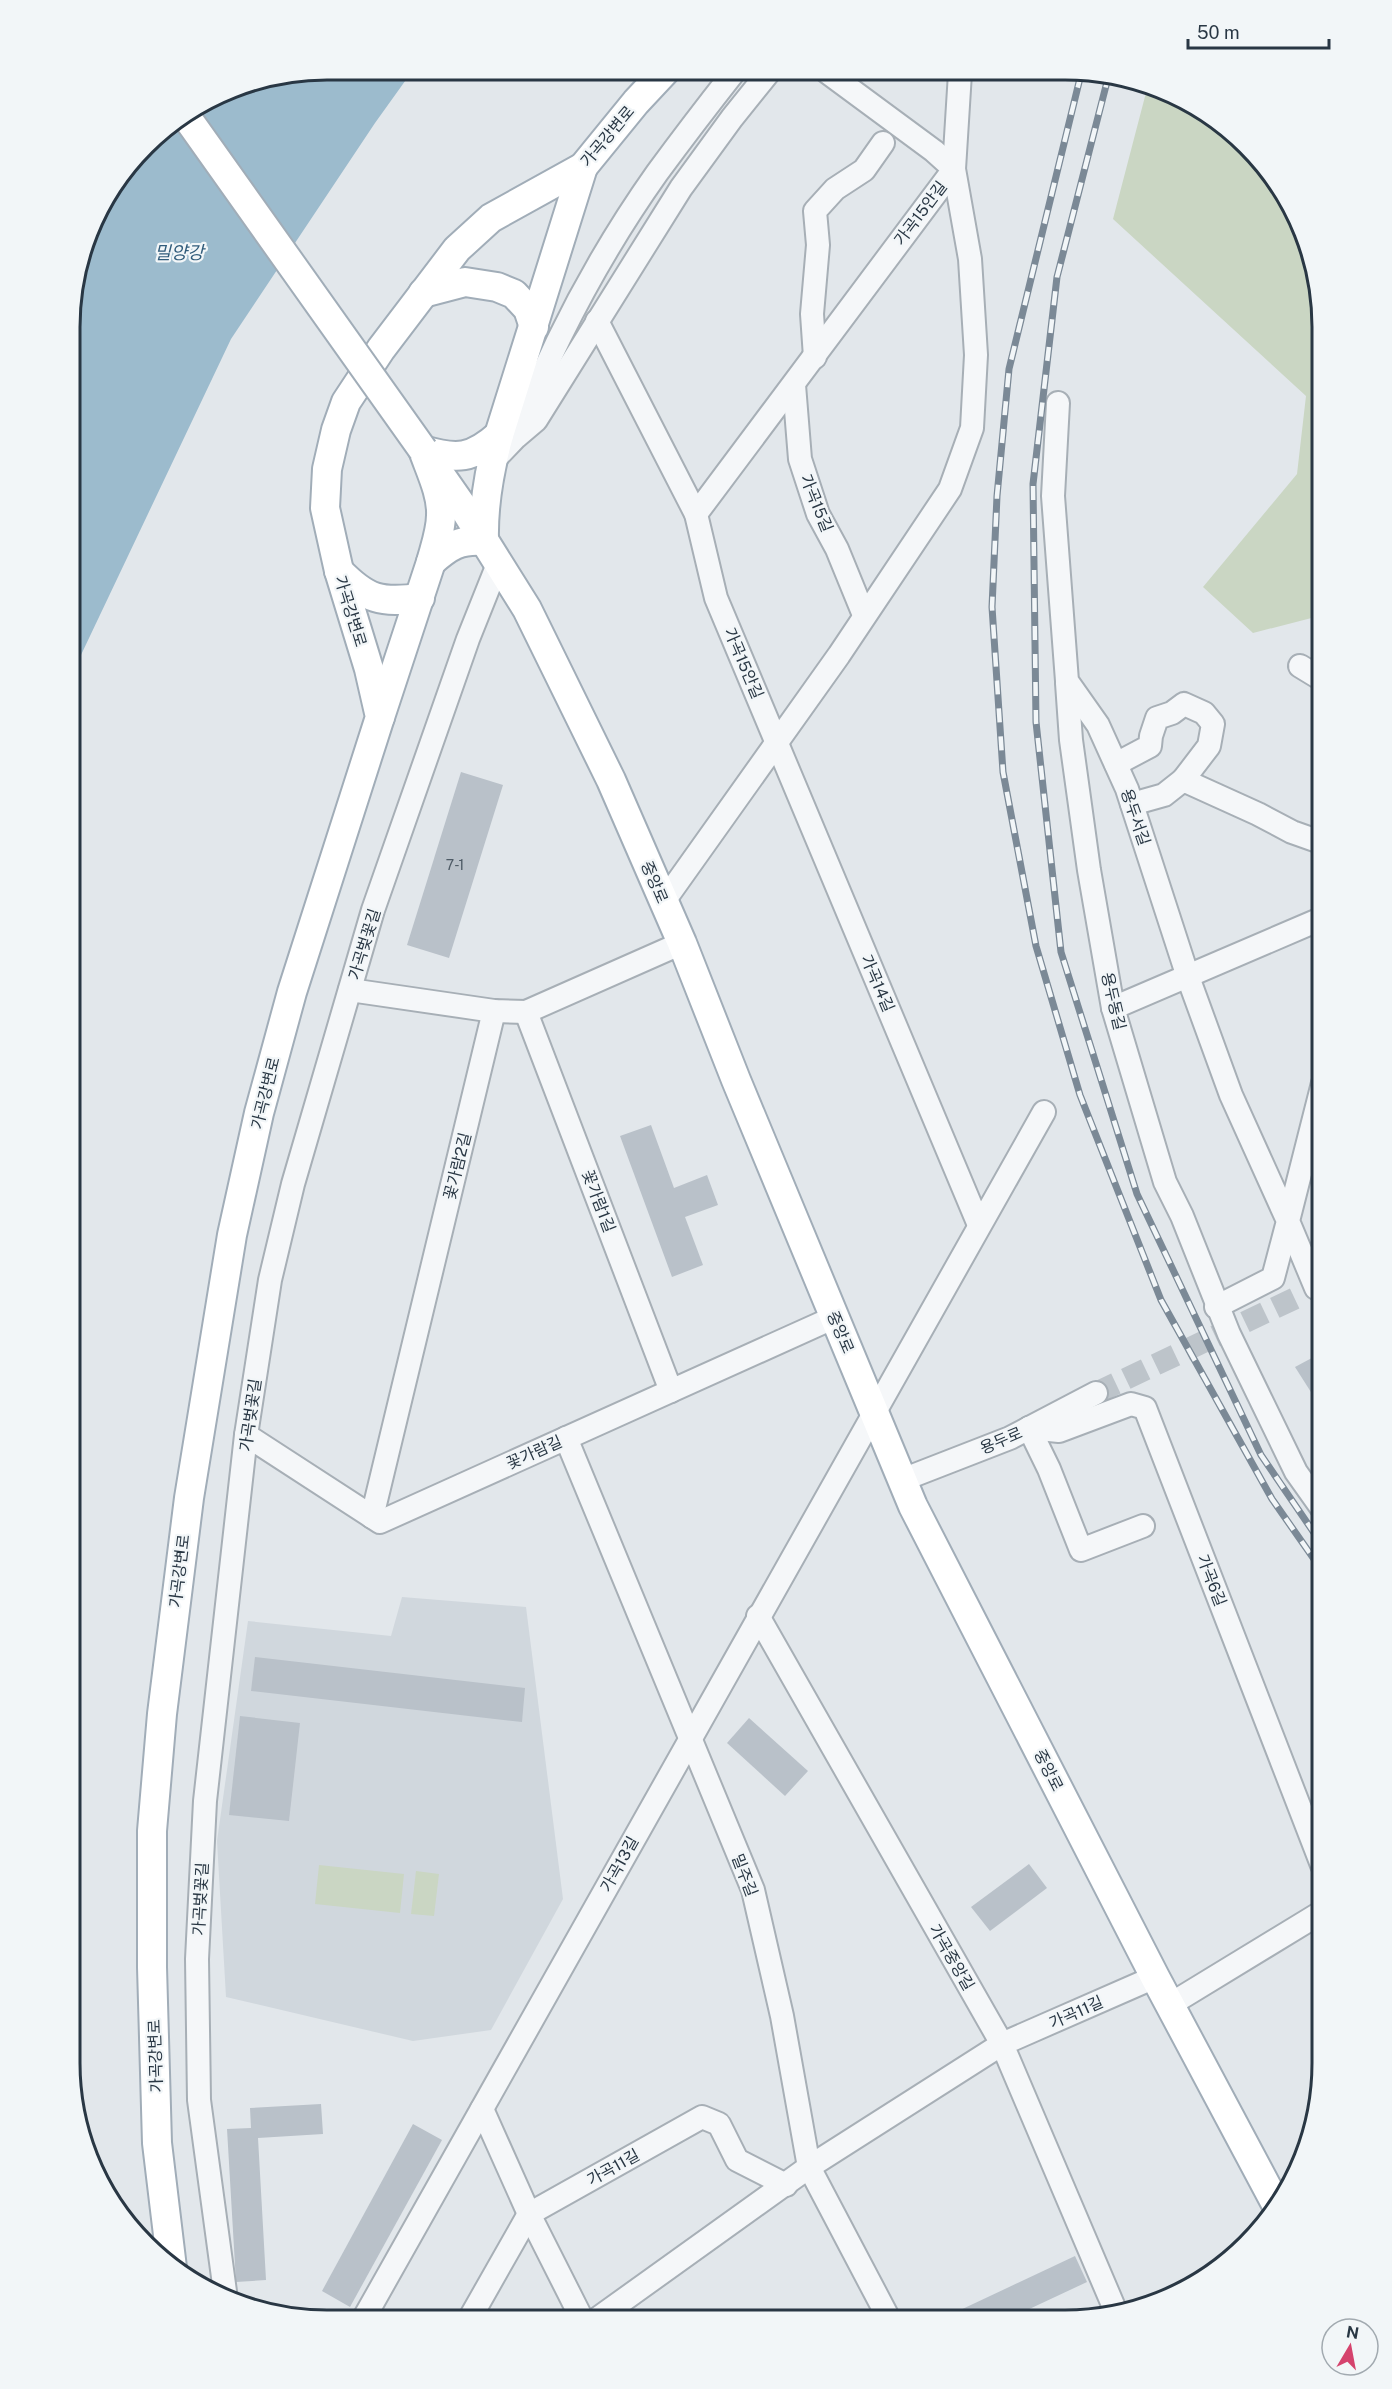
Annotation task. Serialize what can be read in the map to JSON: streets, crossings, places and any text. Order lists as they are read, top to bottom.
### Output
{
  "streets": {
    "main road": ["가곡강변로", "중앙로"],
    "street": [
      "가곡15안길",
      "가곡15길",
      "용두서길",
      "가곡벚꽃길",
      "가곡14길",
      "용두동길",
      "꽃가람2길",
      "꽃가람1길",
      "용두로",
      "꽃가람길",
      "가곡6길",
      "가곡13길",
      "밀주길",
      "가곡중앙길",
      "가곡11길"
    ]
  },
  "crossings": [
    ["가곡15안길", "가곡15길"],
    ["가곡15안길", "가곡14길"],
    ["용두서길", "용두동길"],
    ["중앙로", "가곡벚꽃길"],
    ["중앙로", "용두로"],
    ["중앙로", "꽃가람길"],
    ["중앙로", "가곡13길"],
    ["중앙로", "가곡11길"],
    ["꽃가람2길", "꽃가람길"],
    ["꽃가람1길", "꽃가람길"],
    ["용두로", "가곡6길"],
    ["꽃가람길", "밀주길"],
    ["가곡13길", "밀주길"],
    ["가곡13길", "가곡중앙길"],
    ["밀주길", "가곡11길"],
    ["가곡중앙길", "가곡11길"]
  ],
  "water": ["밀양강"],
  "house_numbers": ["7-1"],
  "scale_bar": "50 m",
  "north": "top"
}
